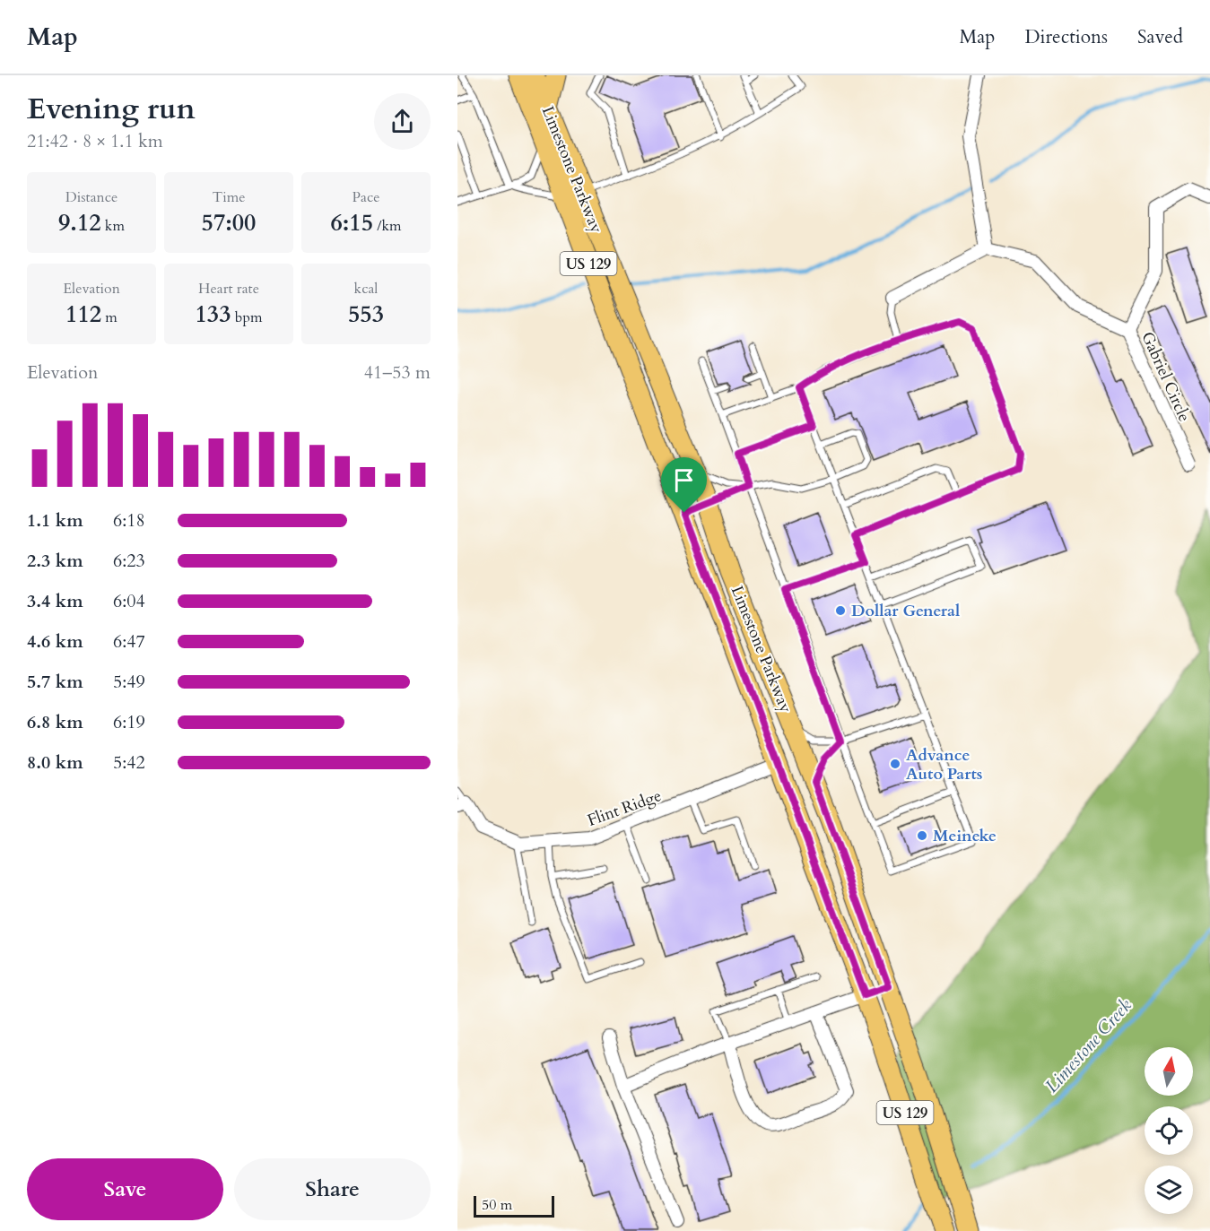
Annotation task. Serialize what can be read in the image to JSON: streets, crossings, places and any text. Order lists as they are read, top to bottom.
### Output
{
  "streets": {
    "main road": ["Limestone Parkway", "US 129"],
    "street": ["Gabriel Circle", "Flint Ridge"]
  },
  "crossings": [
    ["Limestone Parkway", "Flint Ridge"]
  ],
  "water": ["Limestone Creek"],
  "places": ["Dollar General", "Advance Auto Parts", "Meineke"],
  "scale_bar": "50 m",
  "north": "top",
  "page": {
    "header": "Map",
    "nav": ["Map", "Directions", "Saved"],
    "heading": ["Evening run", "21:42 · 8 × 1.1 km"],
    "stats": [
      ["Distance", "9.12 km"],
      ["Time", "57:00"],
      ["Pace", "6:15 /km"],
      ["Elevation", "112 m"],
      ["Heart rate", "133 bpm"],
      ["kcal", "553"]
    ],
    "chart": ["Elevation", "41–53 m"],
    "list": [
      {
        "name": "1.1 km",
        "note": "6:18"
      },
      {
        "name": "2.3 km",
        "note": "6:23"
      },
      {
        "name": "3.4 km",
        "note": "6:04"
      },
      {
        "name": "4.6 km",
        "note": "6:47"
      },
      {
        "name": "5.7 km",
        "note": "5:49"
      },
      {
        "name": "6.8 km",
        "note": "6:19"
      },
      {
        "name": "8.0 km",
        "note": "5:42"
      }
    ],
    "buttons": ["Save", "Share"],
    "scale": "50 m"
  }
}
